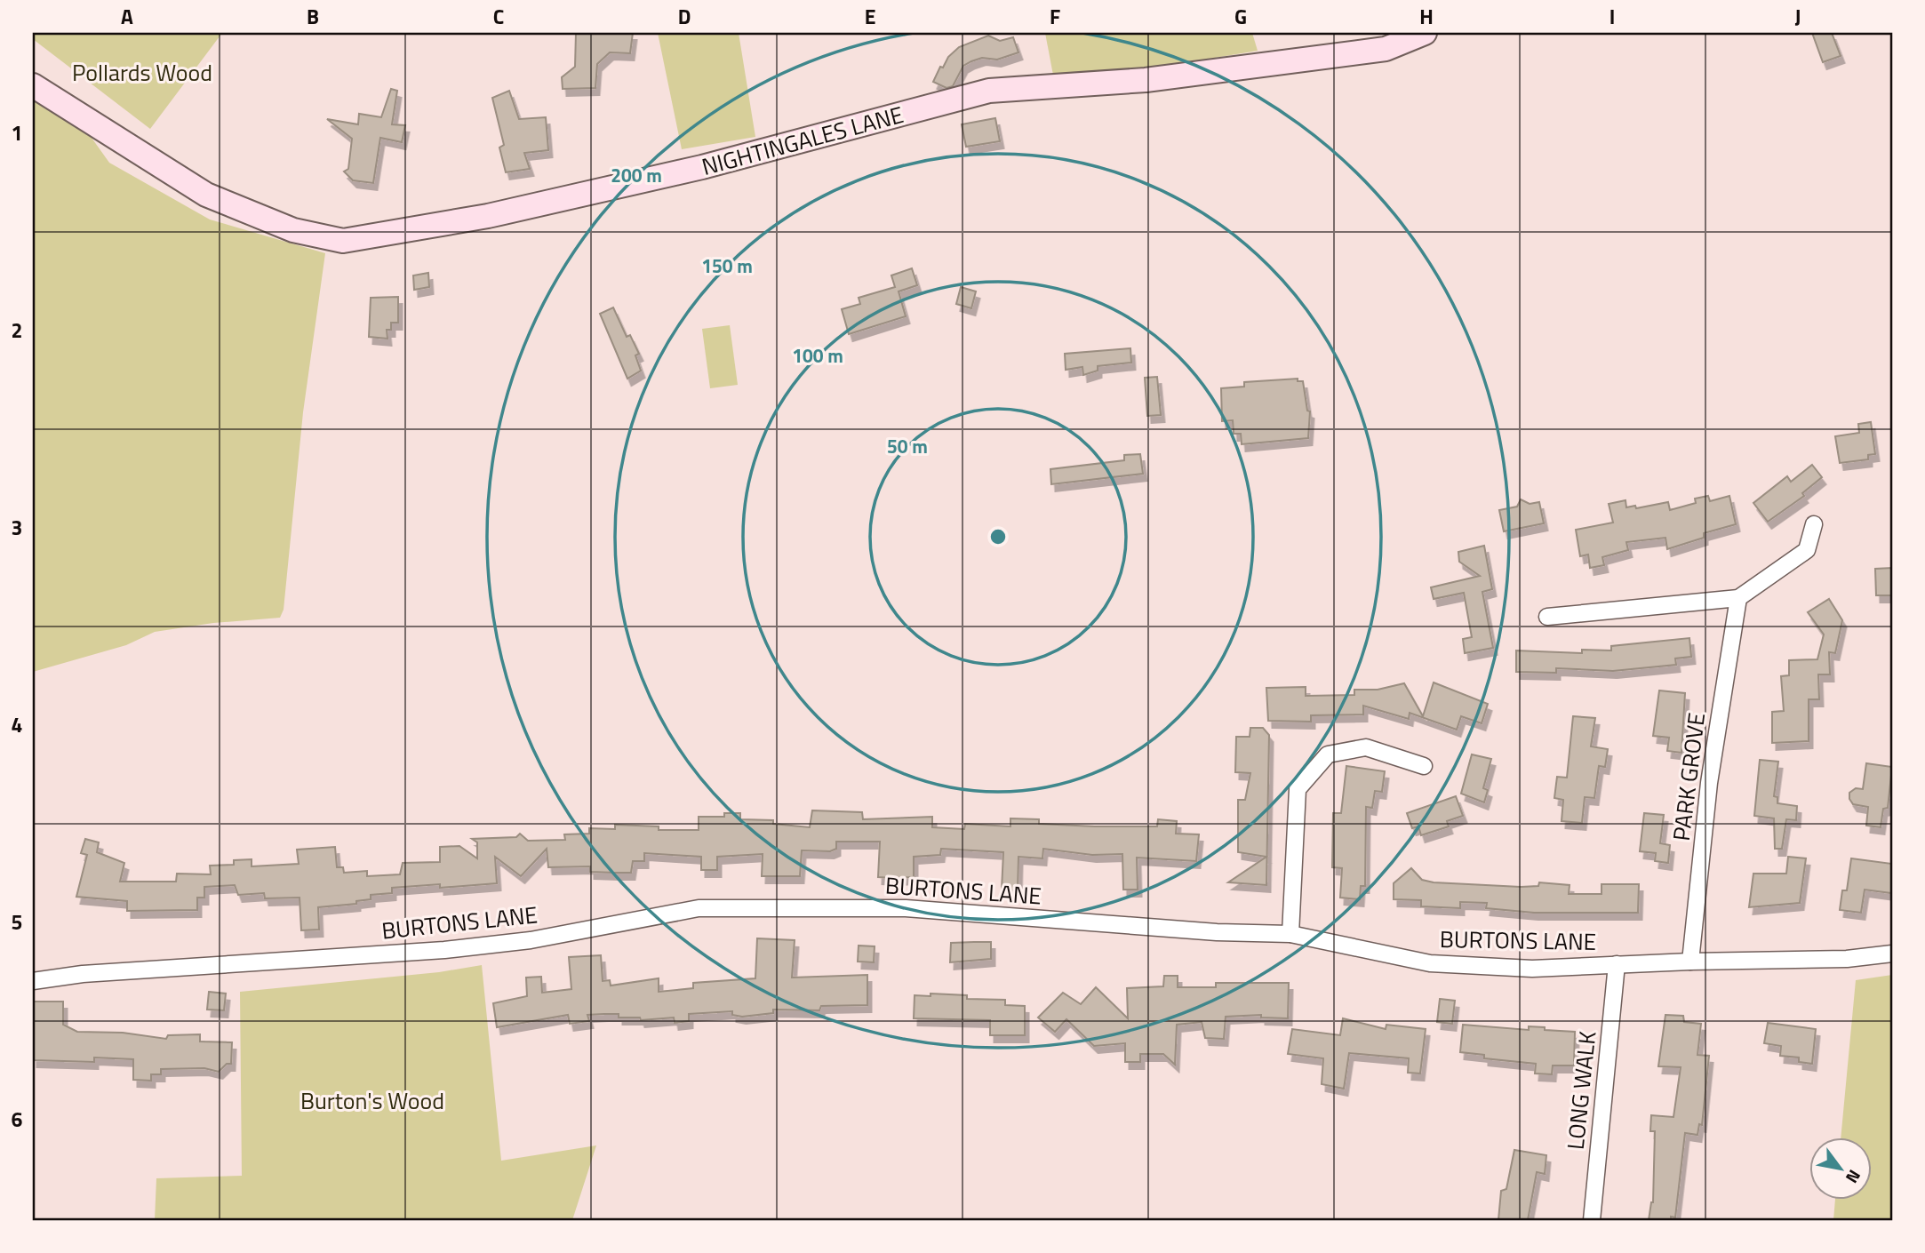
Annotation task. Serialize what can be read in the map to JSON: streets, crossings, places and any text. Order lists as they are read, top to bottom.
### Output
{
  "streets": {
    "main road": ["NIGHTINGALES LANE"],
    "street": ["PARK GROVE", "BURTONS LANE", "LONG WALK"]
  },
  "crossings": [
    ["PARK GROVE", "BURTONS LANE"],
    ["BURTONS LANE", "LONG WALK"]
  ],
  "parks": ["Pollards Wood", "Burton's Wood"],
  "north": "bottom right",
  "grid": {
    "columns": [
      "A",
      "B",
      "C",
      "D",
      "E",
      "F",
      "G",
      "H",
      "I",
      "J"
    ],
    "rows": [
      "1",
      "2",
      "3",
      "4",
      "5",
      "6"
    ]
  },
  "rings": [
    "200 m",
    "150 m",
    "100 m",
    "50 m"
  ]
}
